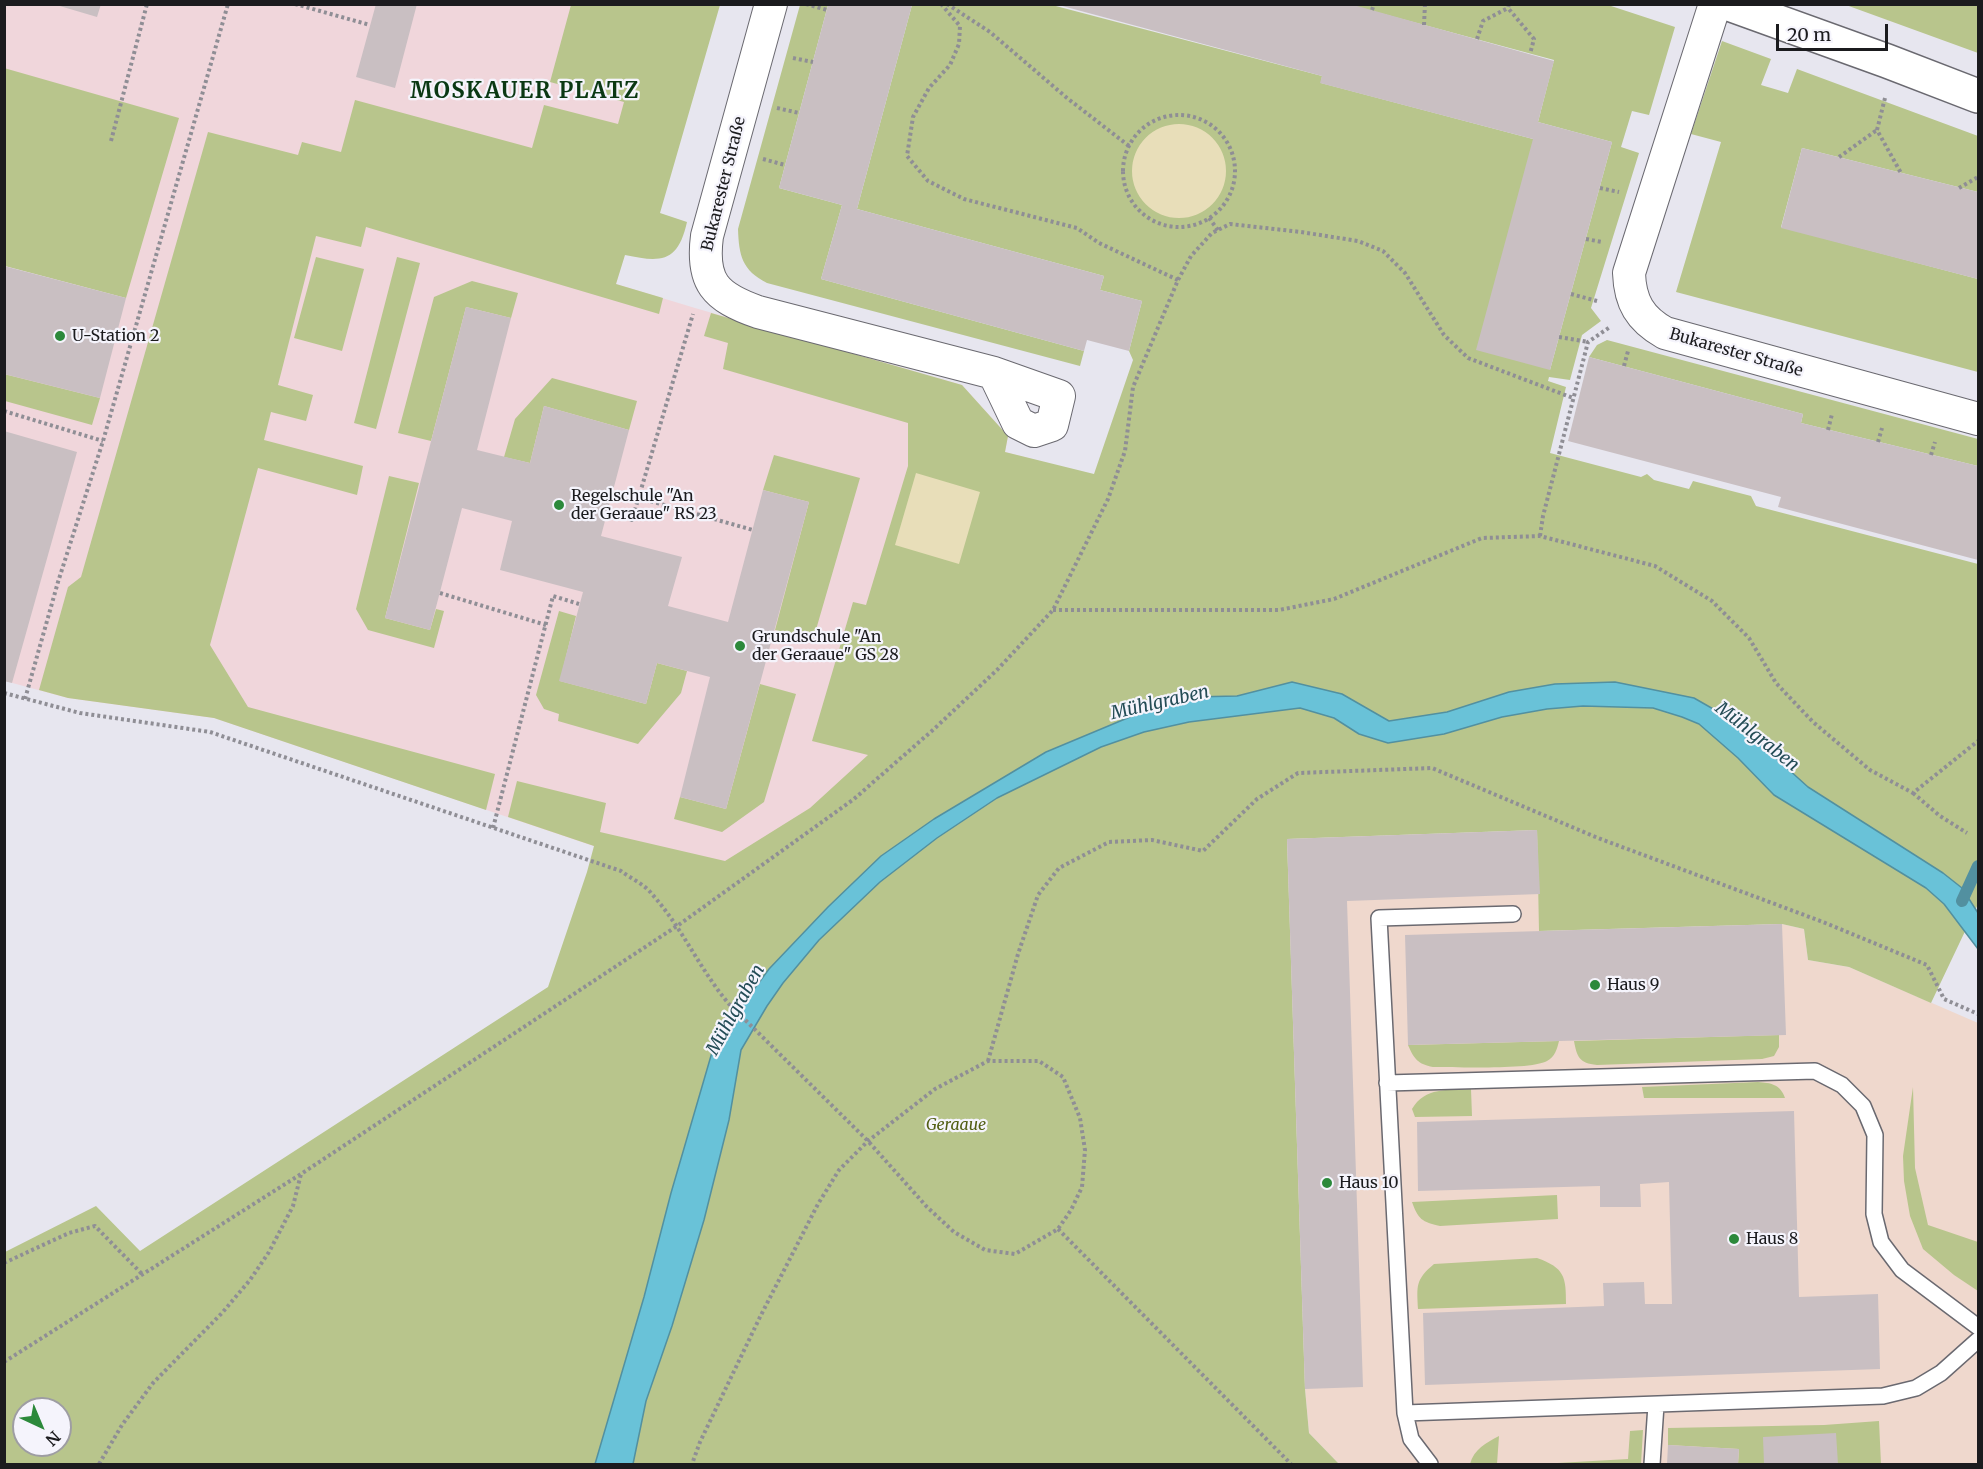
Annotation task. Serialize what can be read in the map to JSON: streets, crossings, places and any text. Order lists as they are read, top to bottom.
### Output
{
  "streets": {
    "street": ["Bukarester Straße"]
  },
  "districts": ["MOSKAUER PLATZ"],
  "water": ["Mühlgraben"],
  "parks": ["Geraaue"],
  "places": [
    "U-Station 2",
    "Regelschule \"An der Geraaue\" RS 23",
    "Grundschule \"An der Geraaue\" GS 28",
    "Haus 9",
    "Haus 10",
    "Haus 8"
  ],
  "scale_bar": "20 m",
  "north": "bottom right"
}
